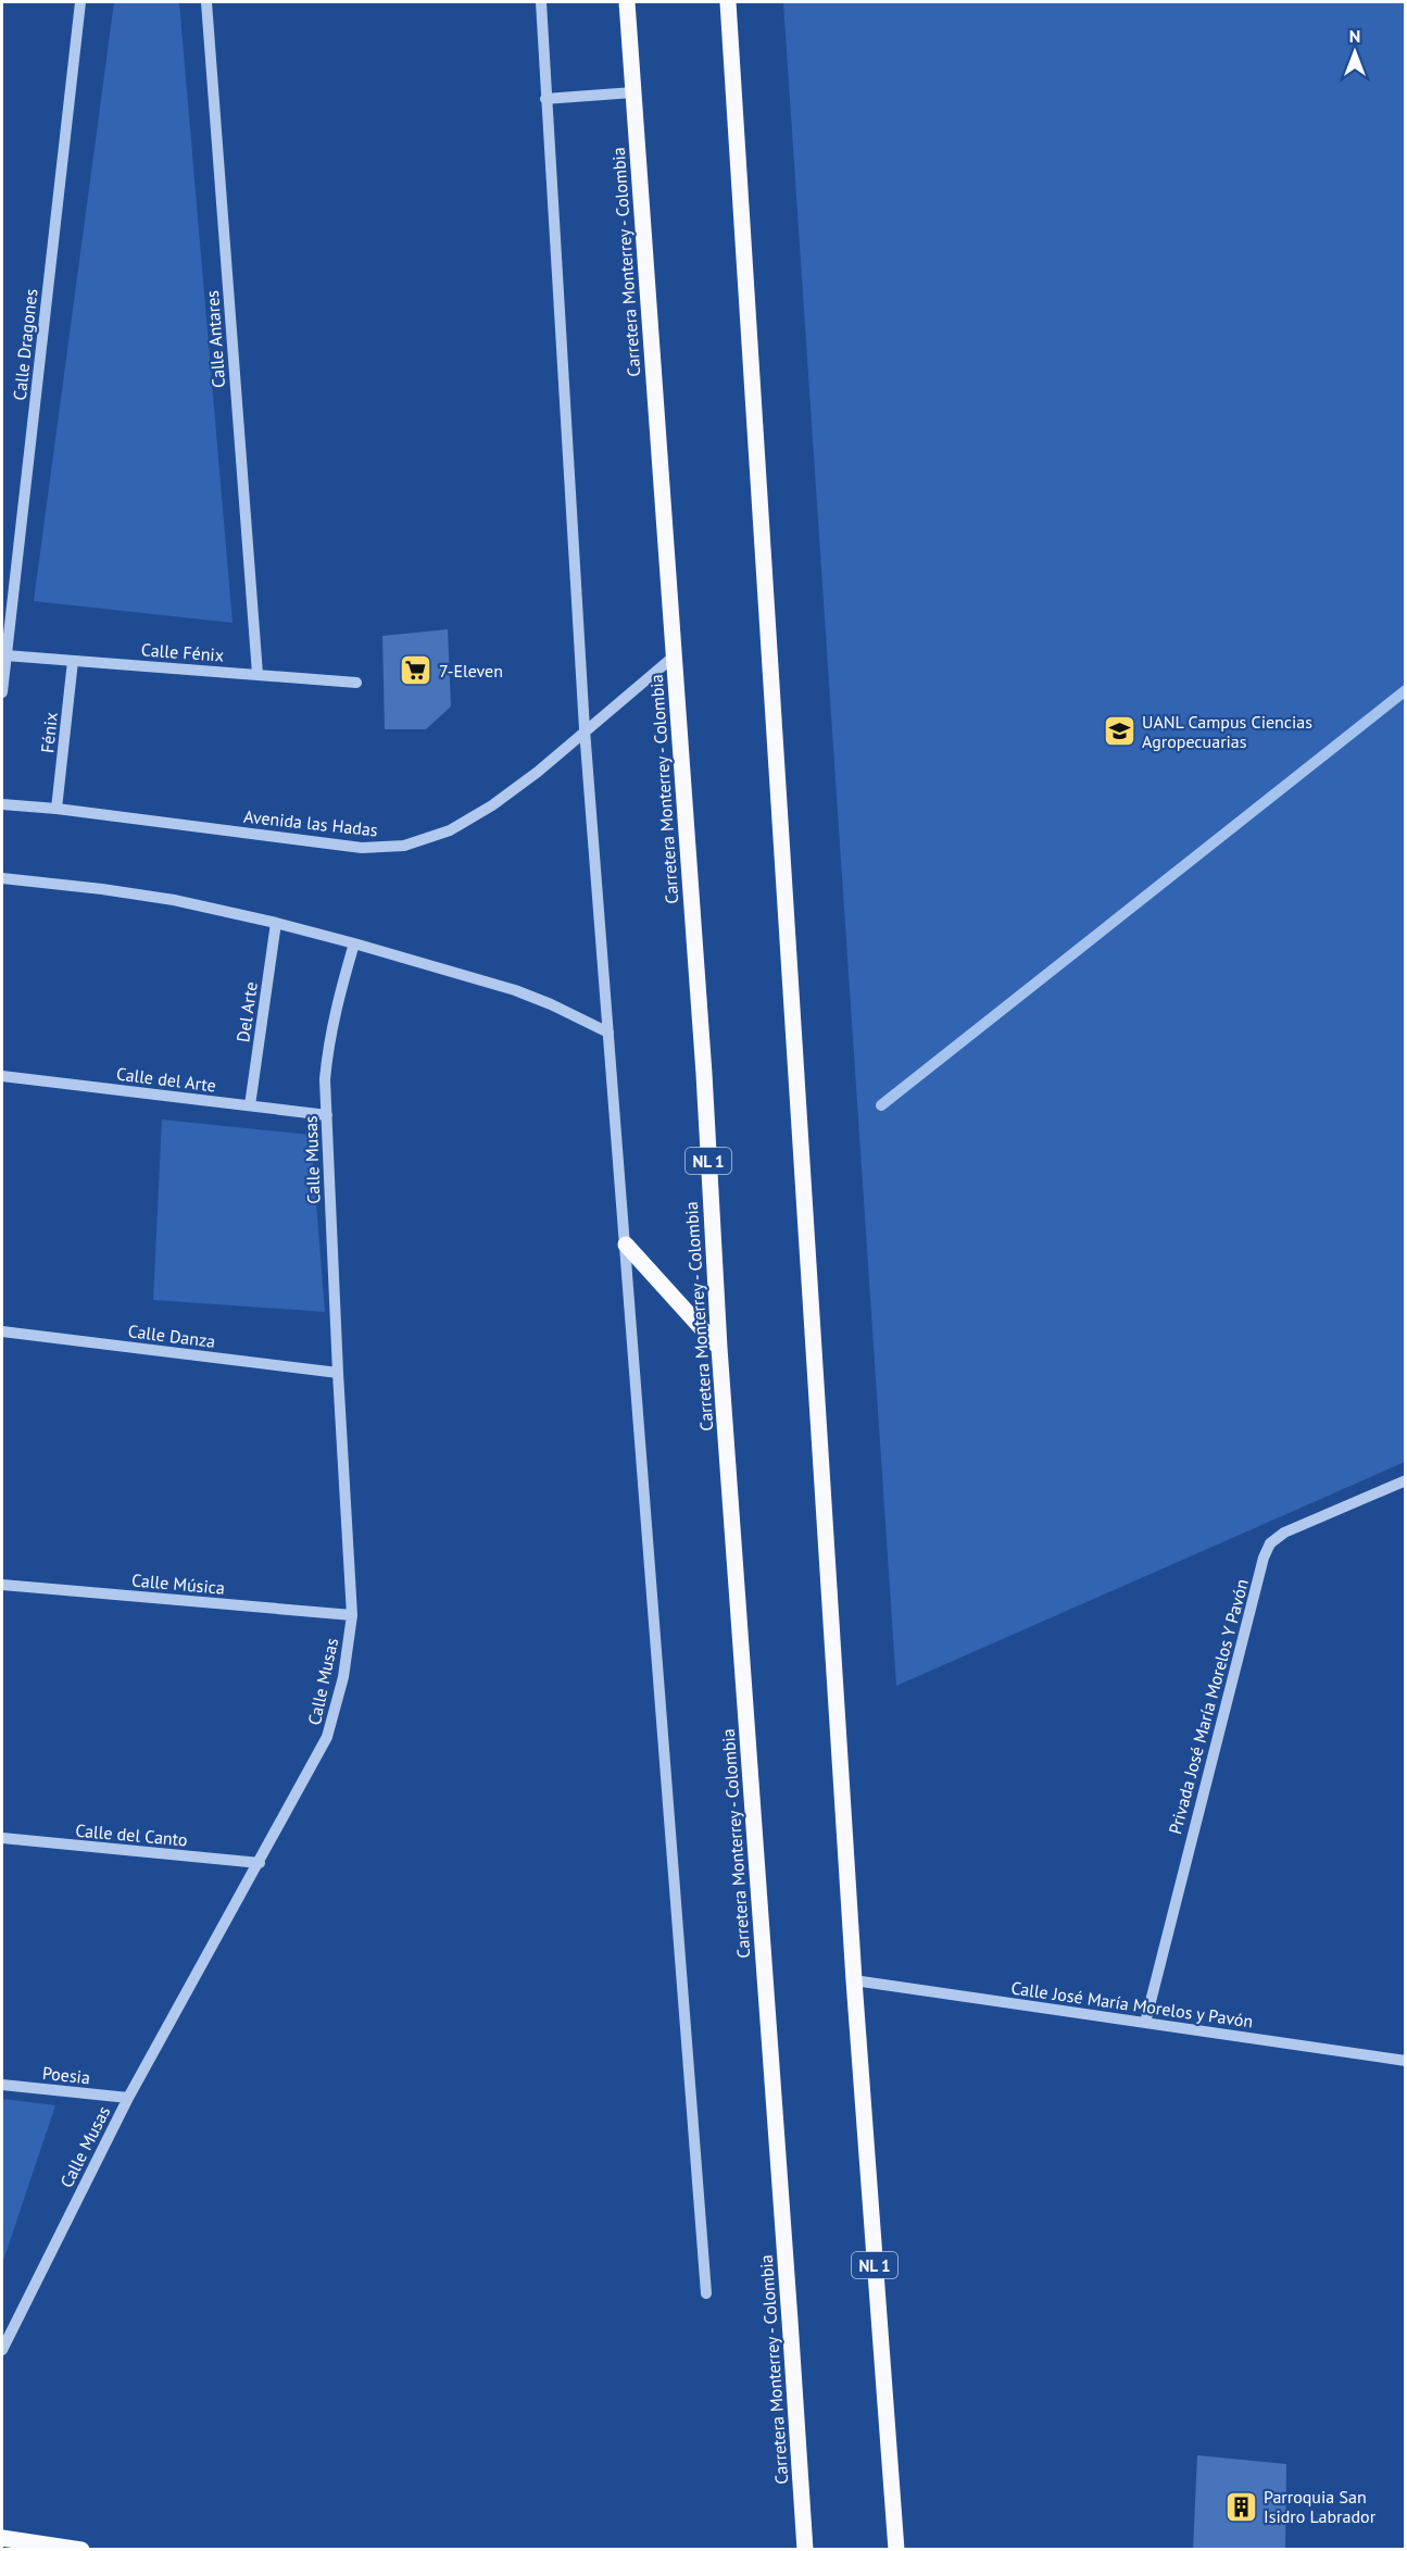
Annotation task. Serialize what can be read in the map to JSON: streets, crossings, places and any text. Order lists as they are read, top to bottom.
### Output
{
  "streets": {
    "main road": ["Carretera Monterrey - Colombia", "NL 1"],
    "street": [
      "Calle Antares",
      "Calle Dragones",
      "Calle Fénix",
      "Fénix",
      "Avenida las Hadas",
      "Del Arte",
      "Calle del Arte",
      "Calle Musas",
      "Calle Danza",
      "Calle Música",
      "Privada José María Morelos Y Pavón",
      "Calle del Canto",
      "Calle José María Morelos y Pavón",
      "Poesia"
    ]
  },
  "crossings": [
    ["Carretera Monterrey - Colombia", "Avenida las Hadas"],
    ["Calle Antares", "Calle Fénix"],
    ["Calle Dragones", "Calle Fénix"],
    ["Calle Fénix", "Fénix"],
    ["Fénix", "Avenida las Hadas"],
    ["Del Arte", "Calle del Arte"],
    ["Calle del Arte", "Calle Musas"],
    ["Calle Musas", "Calle Danza"],
    ["Calle Musas", "Calle Música"],
    ["Calle Musas", "Calle del Canto"],
    ["Calle Musas", "Poesia"],
    ["NL 1", "Calle José María Morelos y Pavón"],
    ["Privada José María Morelos Y Pavón", "Calle José María Morelos y Pavón"]
  ],
  "places": {
    "supermarket": ["7-Eleven"],
    "school or university": ["UANL Campus Ciencias Agropecuarias"],
    "building": ["Parroquia San Isidro Labrador"]
  },
  "north": "top"
}
